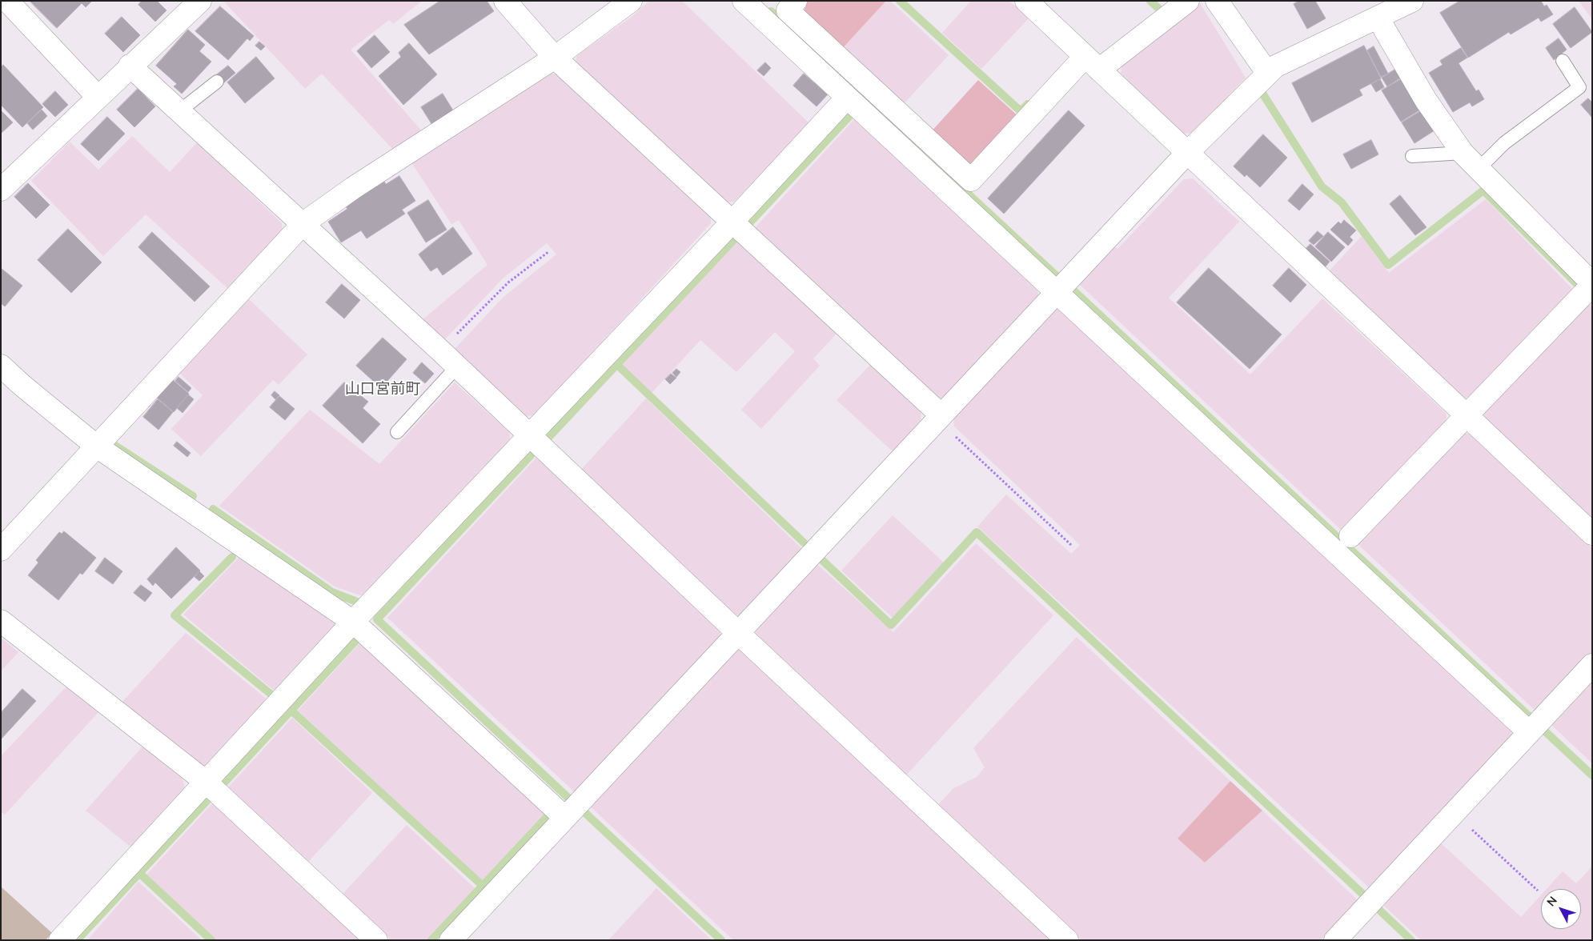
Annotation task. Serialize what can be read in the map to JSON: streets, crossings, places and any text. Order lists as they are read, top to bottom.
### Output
{
  "districts": ["山口宮前町"],
  "north": "top left"
}
